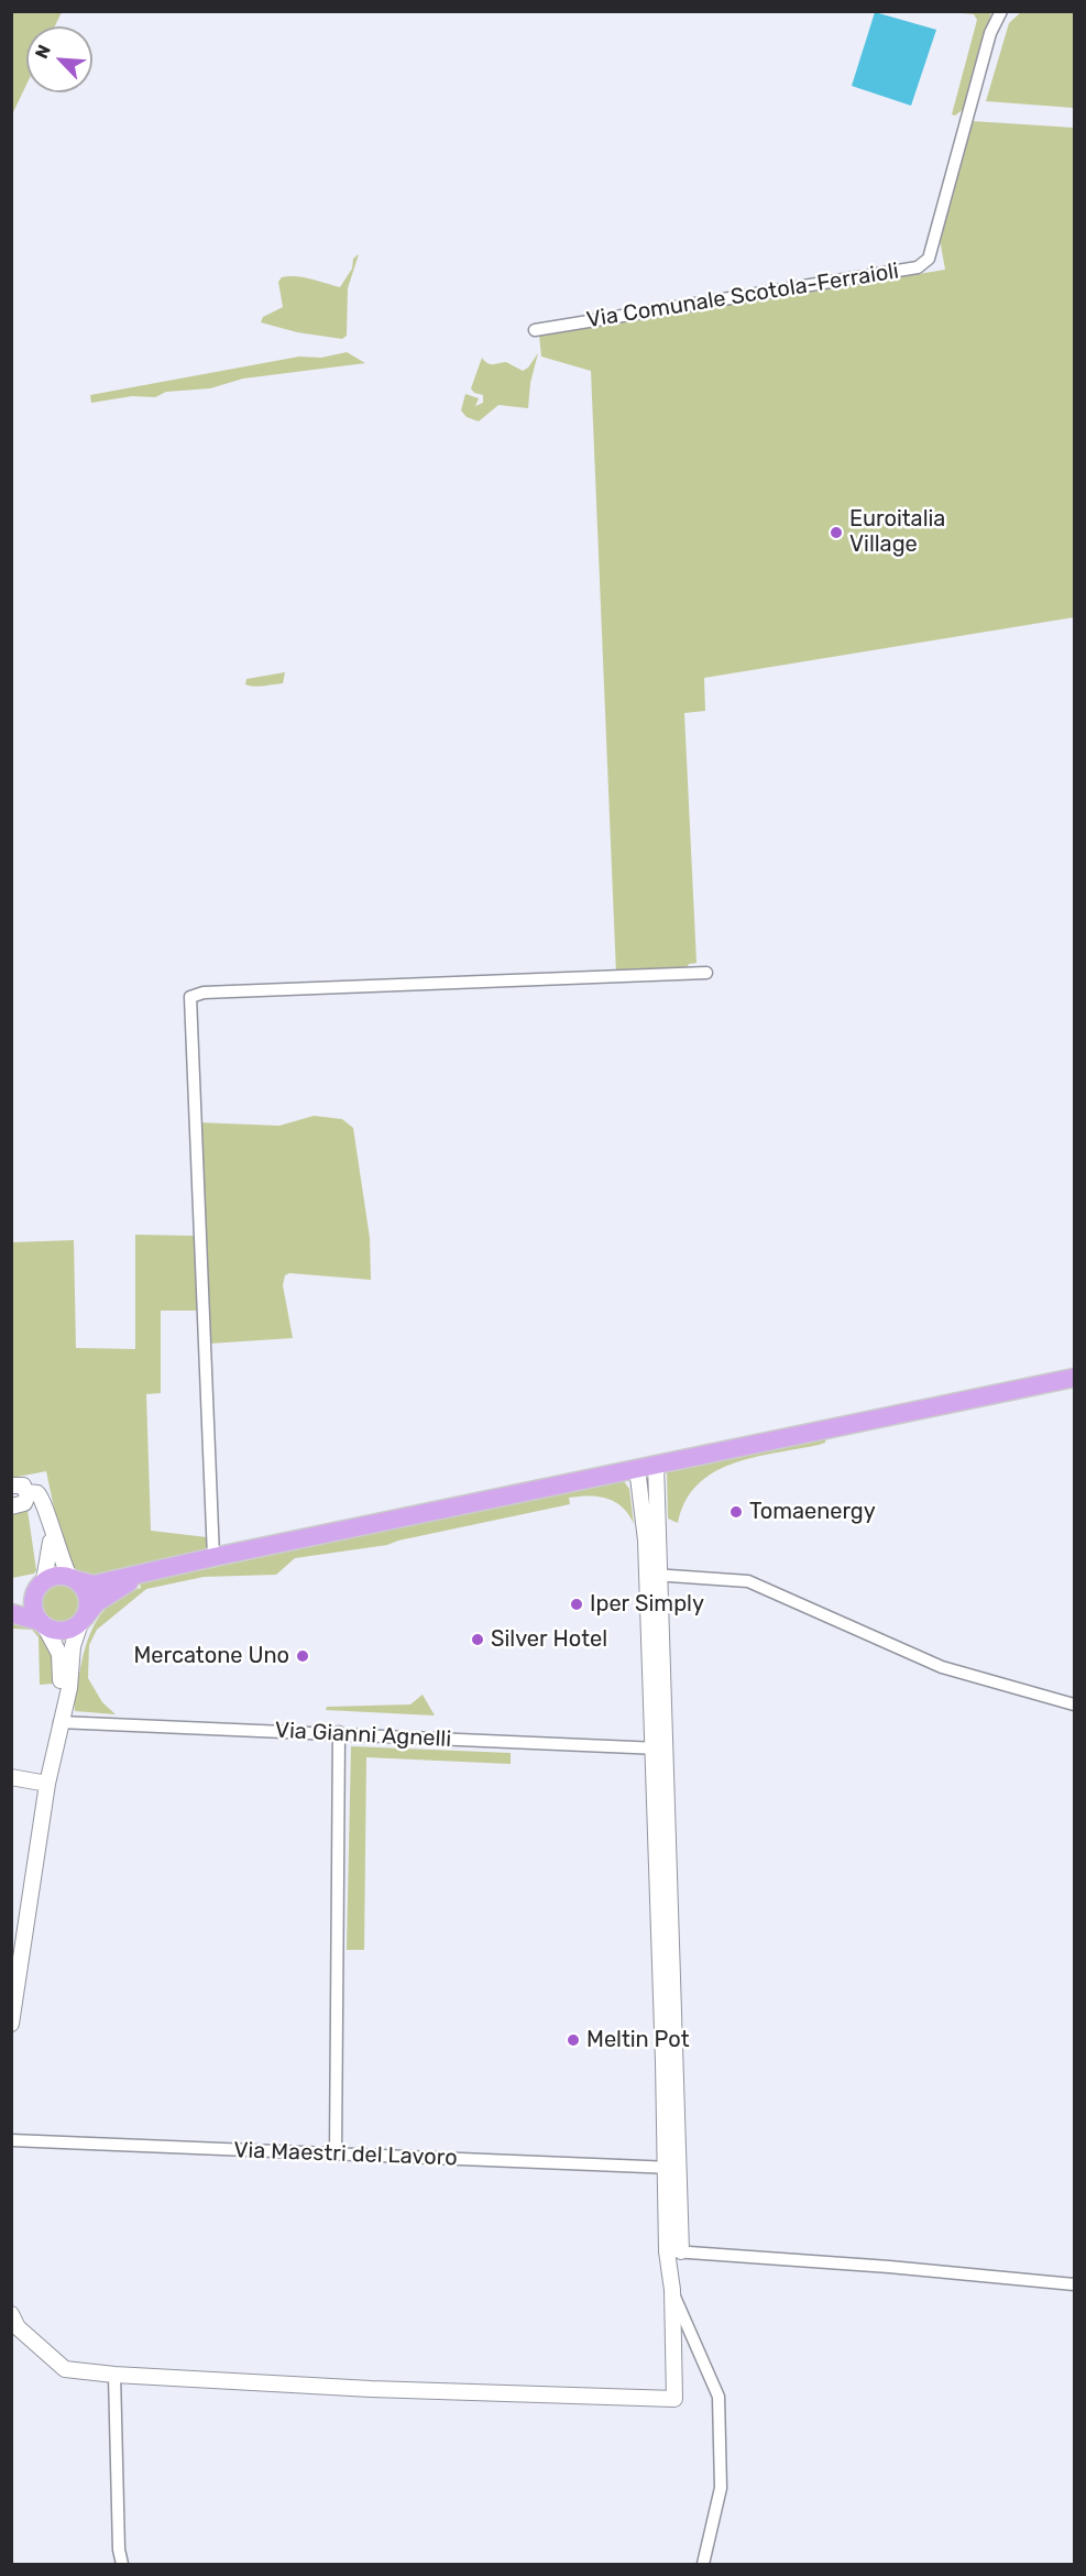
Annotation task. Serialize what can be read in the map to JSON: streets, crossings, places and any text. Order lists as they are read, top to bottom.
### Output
{
  "streets": {
    "street": ["Via Comunale Scotola-Ferraioli", "Via Gianni Agnelli", "Via Maestri del Lavoro"]
  },
  "places": [
    "Euroitalia Village",
    "Tomaenergy",
    "Iper Simply",
    "Silver Hotel",
    "Mercatone Uno",
    "Meltin Pot"
  ],
  "north": "top left"
}
